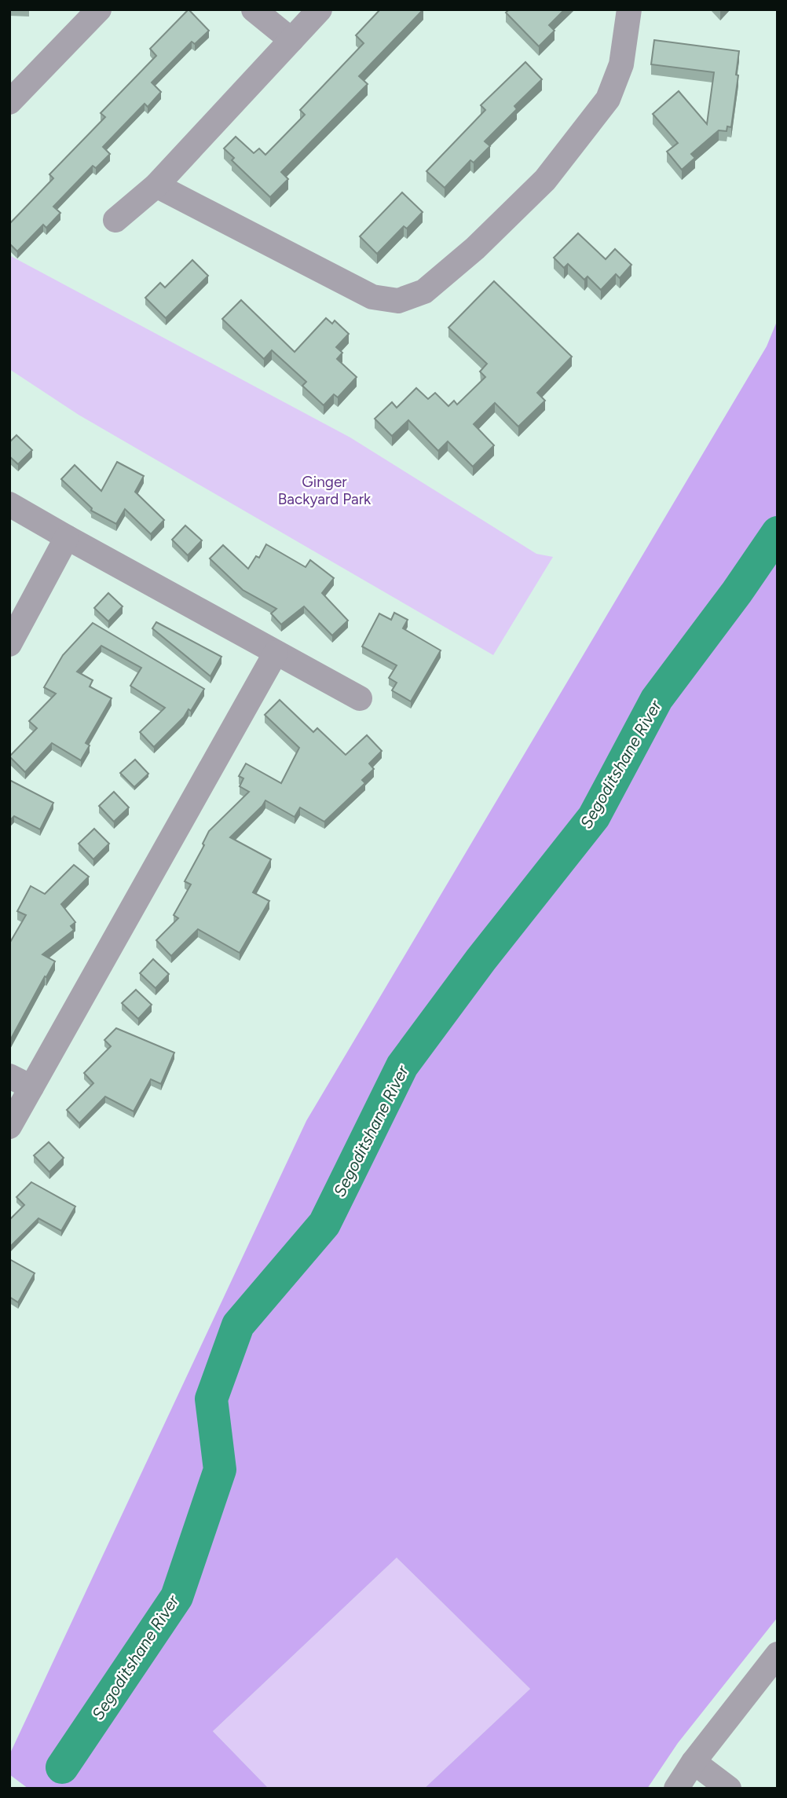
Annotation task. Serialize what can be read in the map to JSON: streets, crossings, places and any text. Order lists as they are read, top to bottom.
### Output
{
  "water": ["Segoditshane River"],
  "parks": ["Ginger Backyard Park"]
}
